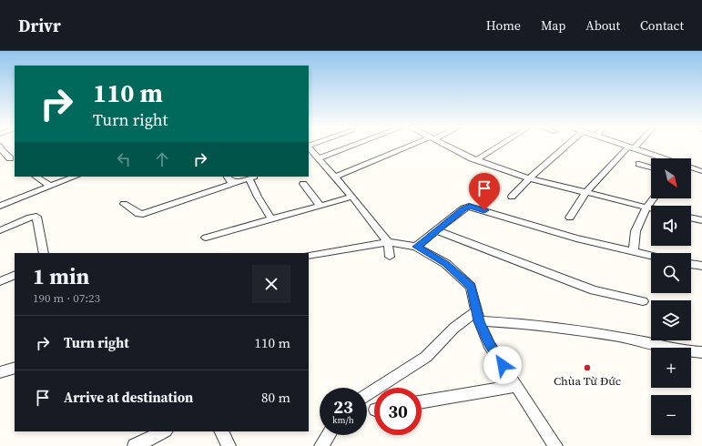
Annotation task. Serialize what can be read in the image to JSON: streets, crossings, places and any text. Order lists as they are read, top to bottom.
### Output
{
  "places": ["Chùa Từ Đức"],
  "north": "bottom right",
  "page": {
    "header": "Drivr",
    "nav": [
      "Home",
      "Map",
      "About",
      "Contact"
    ],
    "turn": ["110 m", "Turn right"],
    "map_buttons": ["+", "−"],
    "heading": ["1 min", "190 m · 07:23"],
    "list": [
      {
        "name": "Turn right",
        "value": "110 m"
      },
      {
        "name": "Arrive at destination",
        "value": "80 m"
      }
    ],
    "speed": "23 km/h",
    "limit": "30"
  }
}
